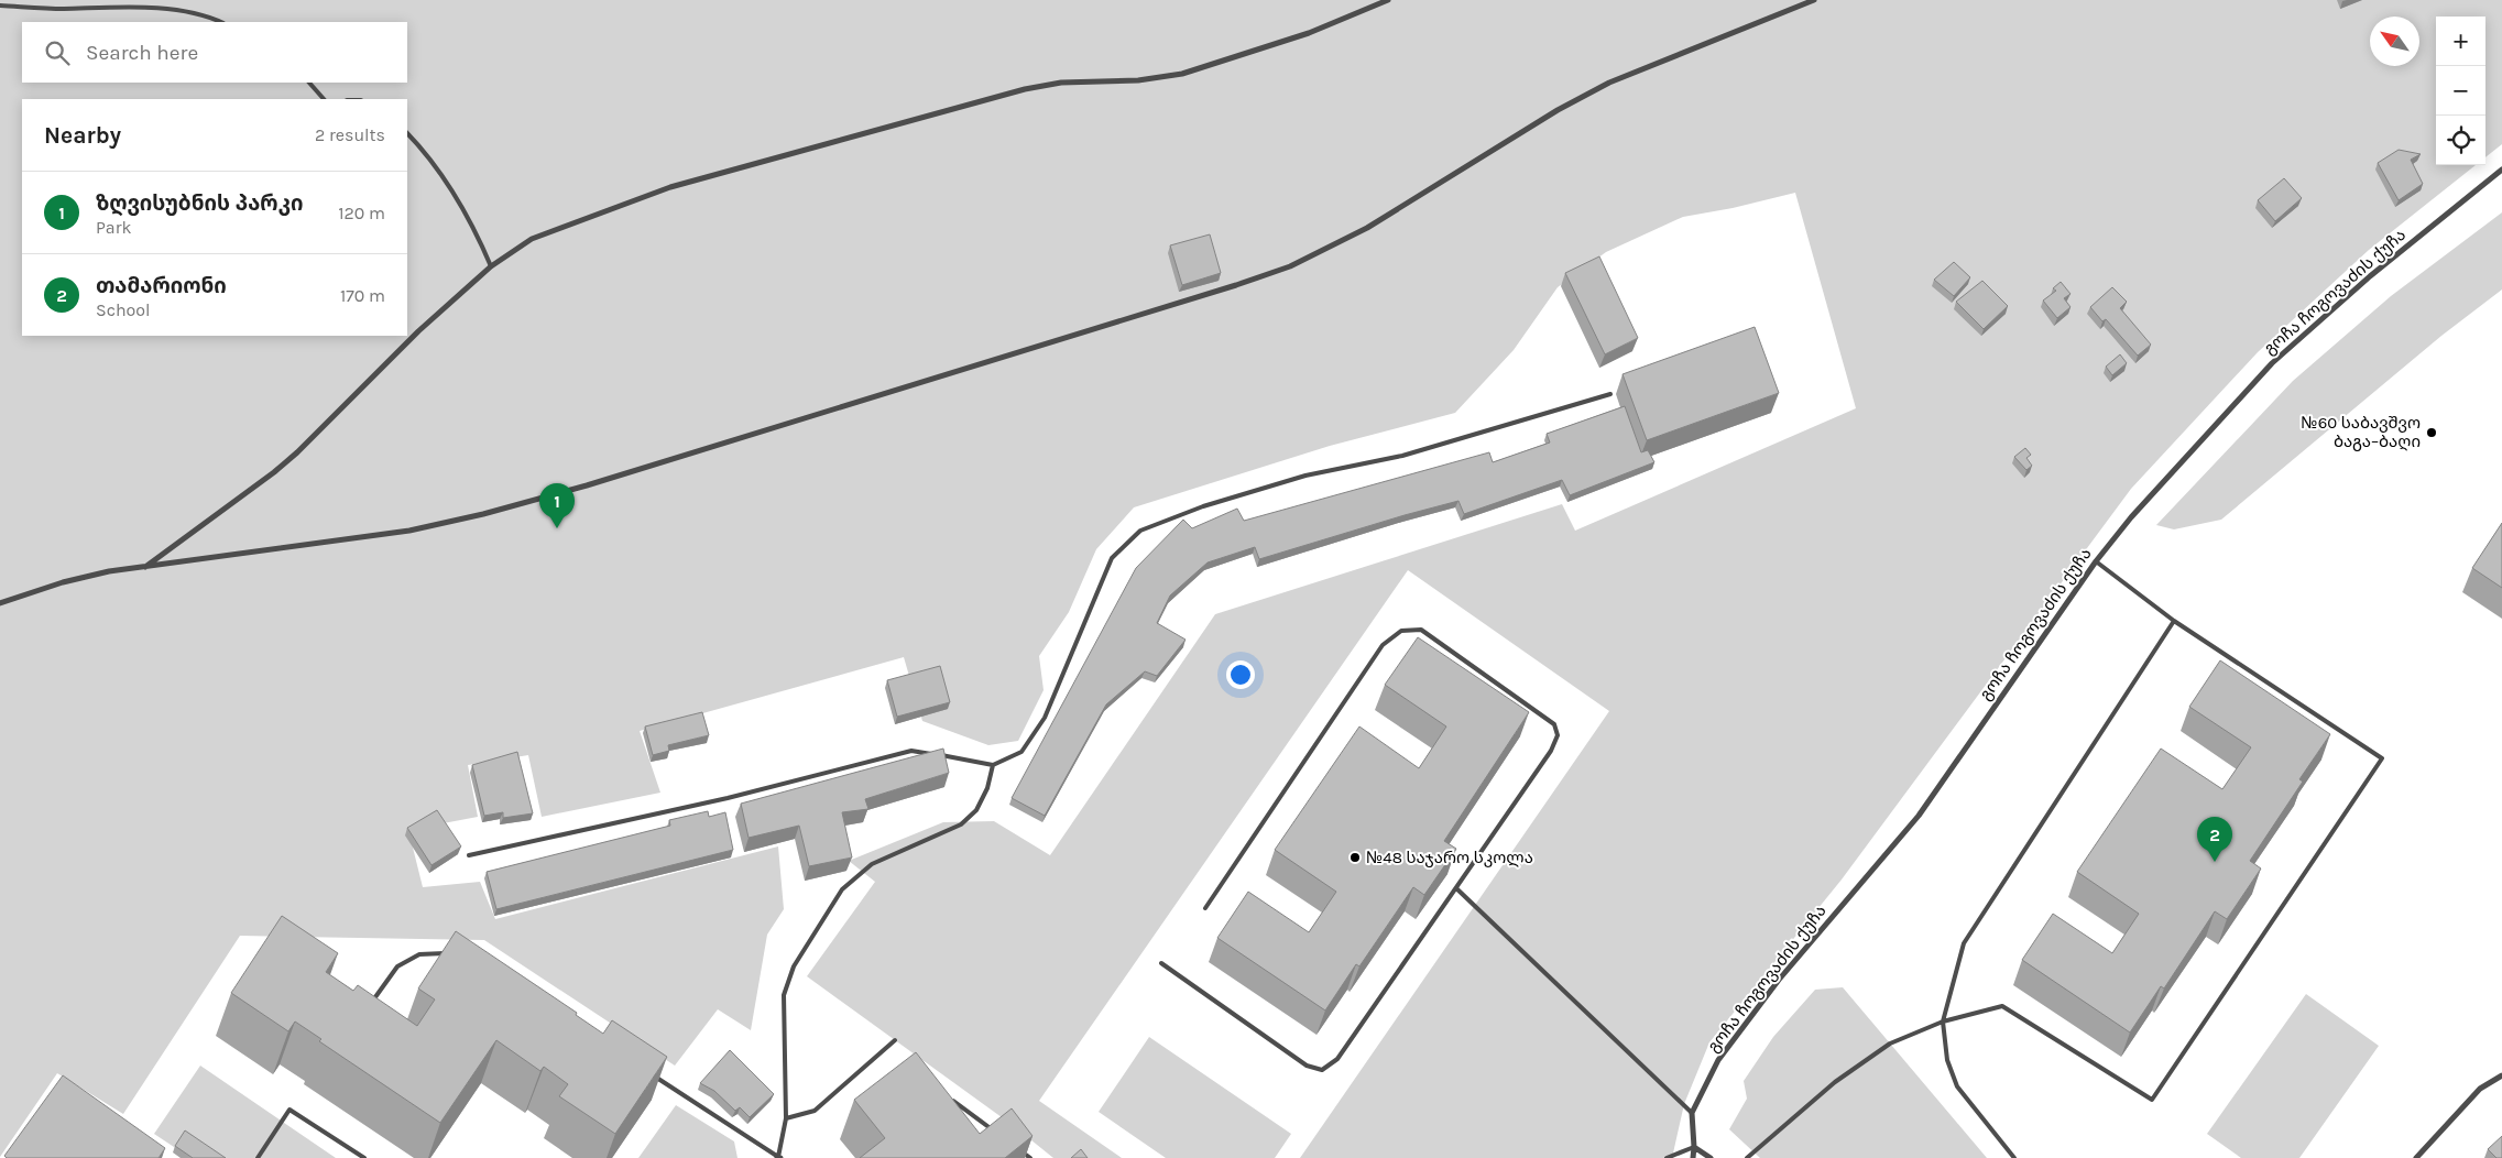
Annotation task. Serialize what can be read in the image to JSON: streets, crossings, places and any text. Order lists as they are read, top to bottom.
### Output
{
  "streets": {
    "street": ["გოჩა ჩოგოვაძის ქუჩა"]
  },
  "places": ["№60 საბავშვო ბაგა–ბაღი", "№48 საჯარო სკოლა"],
  "north": "top left",
  "page": {
    "map_buttons": ["+", "−"],
    "search": "Search here",
    "heading": ["Nearby", "2 results"],
    "list": [
      {
        "mark": "1",
        "name": "ზღვისუბნის პარკი",
        "note": "Park",
        "value": "120 m"
      },
      {
        "mark": "2",
        "name": "თამარიონი",
        "note": "School",
        "value": "170 m"
      }
    ],
    "pins": ["1", "2"]
  }
}
